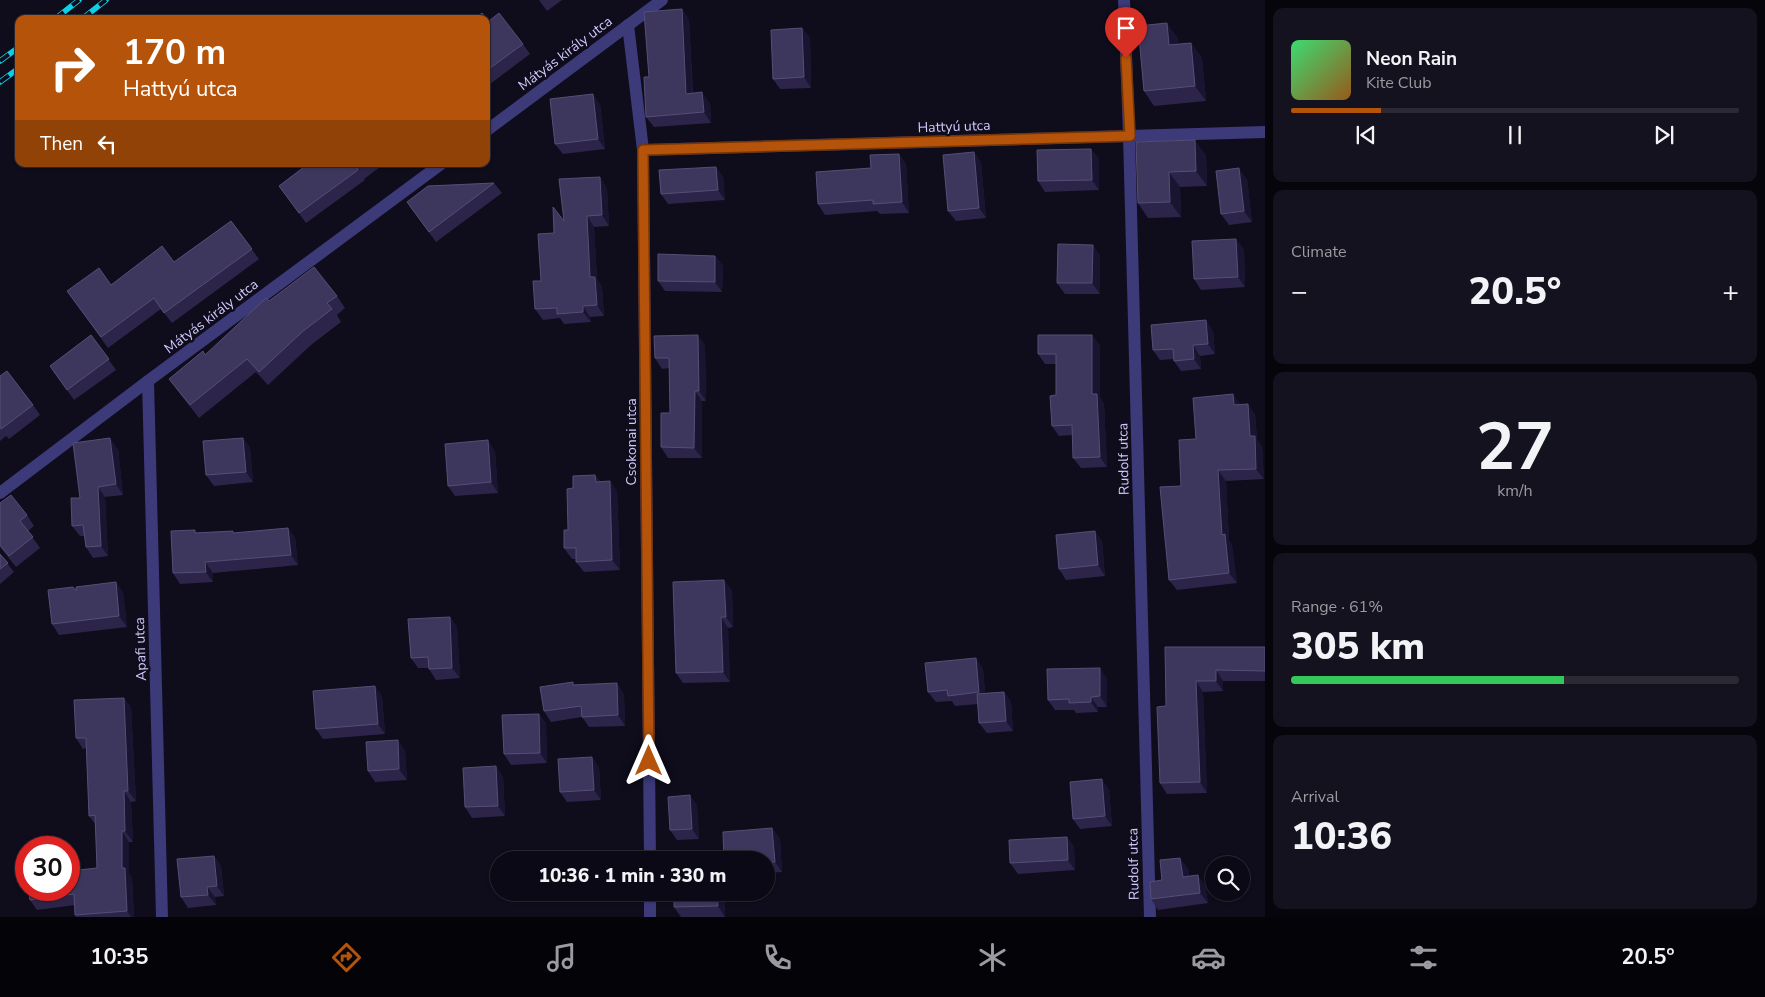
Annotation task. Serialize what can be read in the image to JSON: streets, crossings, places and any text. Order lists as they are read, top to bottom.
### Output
{
  "streets": {
    "street": [
      "Mátyás király utca",
      "Hattyú utca",
      "Csokonai utca",
      "Rudolf utca",
      "Apafi utca"
    ]
  },
  "crossings": [
    ["Mátyás király utca", "Csokonai utca"],
    ["Mátyás király utca", "Apafi utca"],
    ["Hattyú utca", "Csokonai utca"],
    ["Hattyú utca", "Rudolf utca"]
  ],
  "page": {
    "turn": ["170 m", "Hattyú utca"],
    "song": ["Neon Rain", "Kite Club"],
    "then": "Then",
    "tile": [
      "Climate",
      ["27", "km/h"],
      ["Range · 61%", "305 km"],
      ["Arrival", "10:36"]
    ],
    "heat": ["−", "20.5°", "+"],
    "limit": "30",
    "trip": "10:36 · 1 min · 330 m",
    "tabs": ["10:35", "20.5°"]
  }
}
